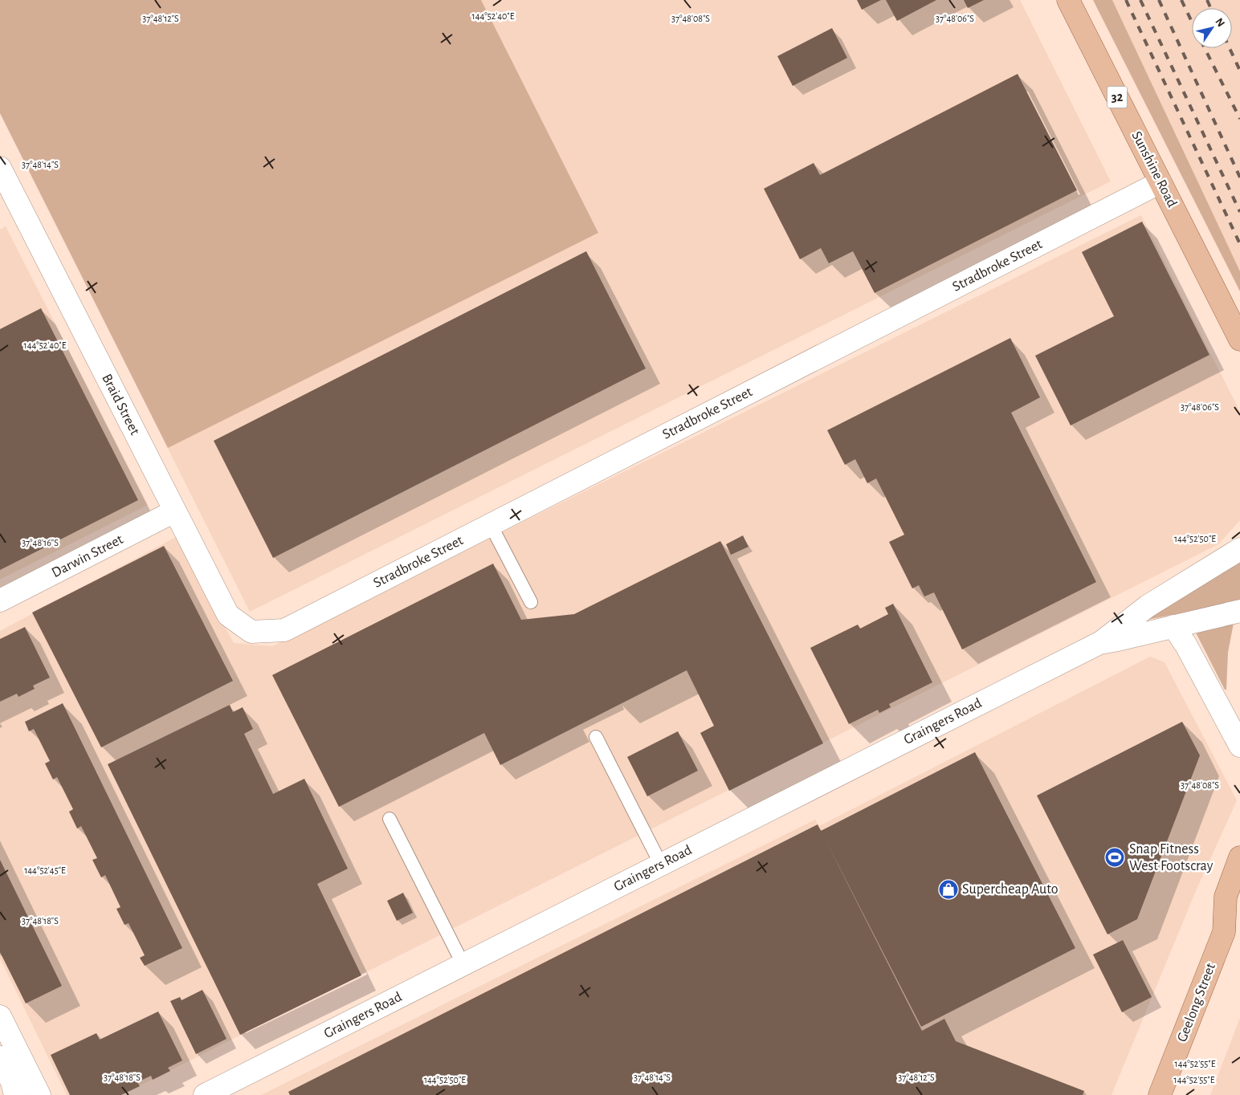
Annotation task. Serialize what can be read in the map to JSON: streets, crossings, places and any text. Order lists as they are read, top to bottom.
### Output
{
  "streets": {
    "main road": ["32", "Sunshine Road", "Geelong Street"],
    "street": [
      "Stradbroke Street",
      "Braid Street",
      "Darwin Street",
      "Graingers Road"
    ]
  },
  "crossings": [
    ["Sunshine Road", "Stradbroke Street"],
    ["Stradbroke Street", "Braid Street"],
    ["Braid Street", "Darwin Street"]
  ],
  "places": {
    "sports": ["Snap Fitness West Footscray"],
    "shop": ["Supercheap Auto"]
  },
  "north": "top right",
  "coordinates": [
    "144°52'40\"E",
    "37°48'12\"S",
    "37°48'08\"S",
    "37°48'06\"S",
    "37°48'14\"S",
    "144°52'50\"E",
    "37°48'16\"S",
    "144°52'45\"E",
    "37°48'18\"S",
    "144°52'55\"E"
  ]
}
